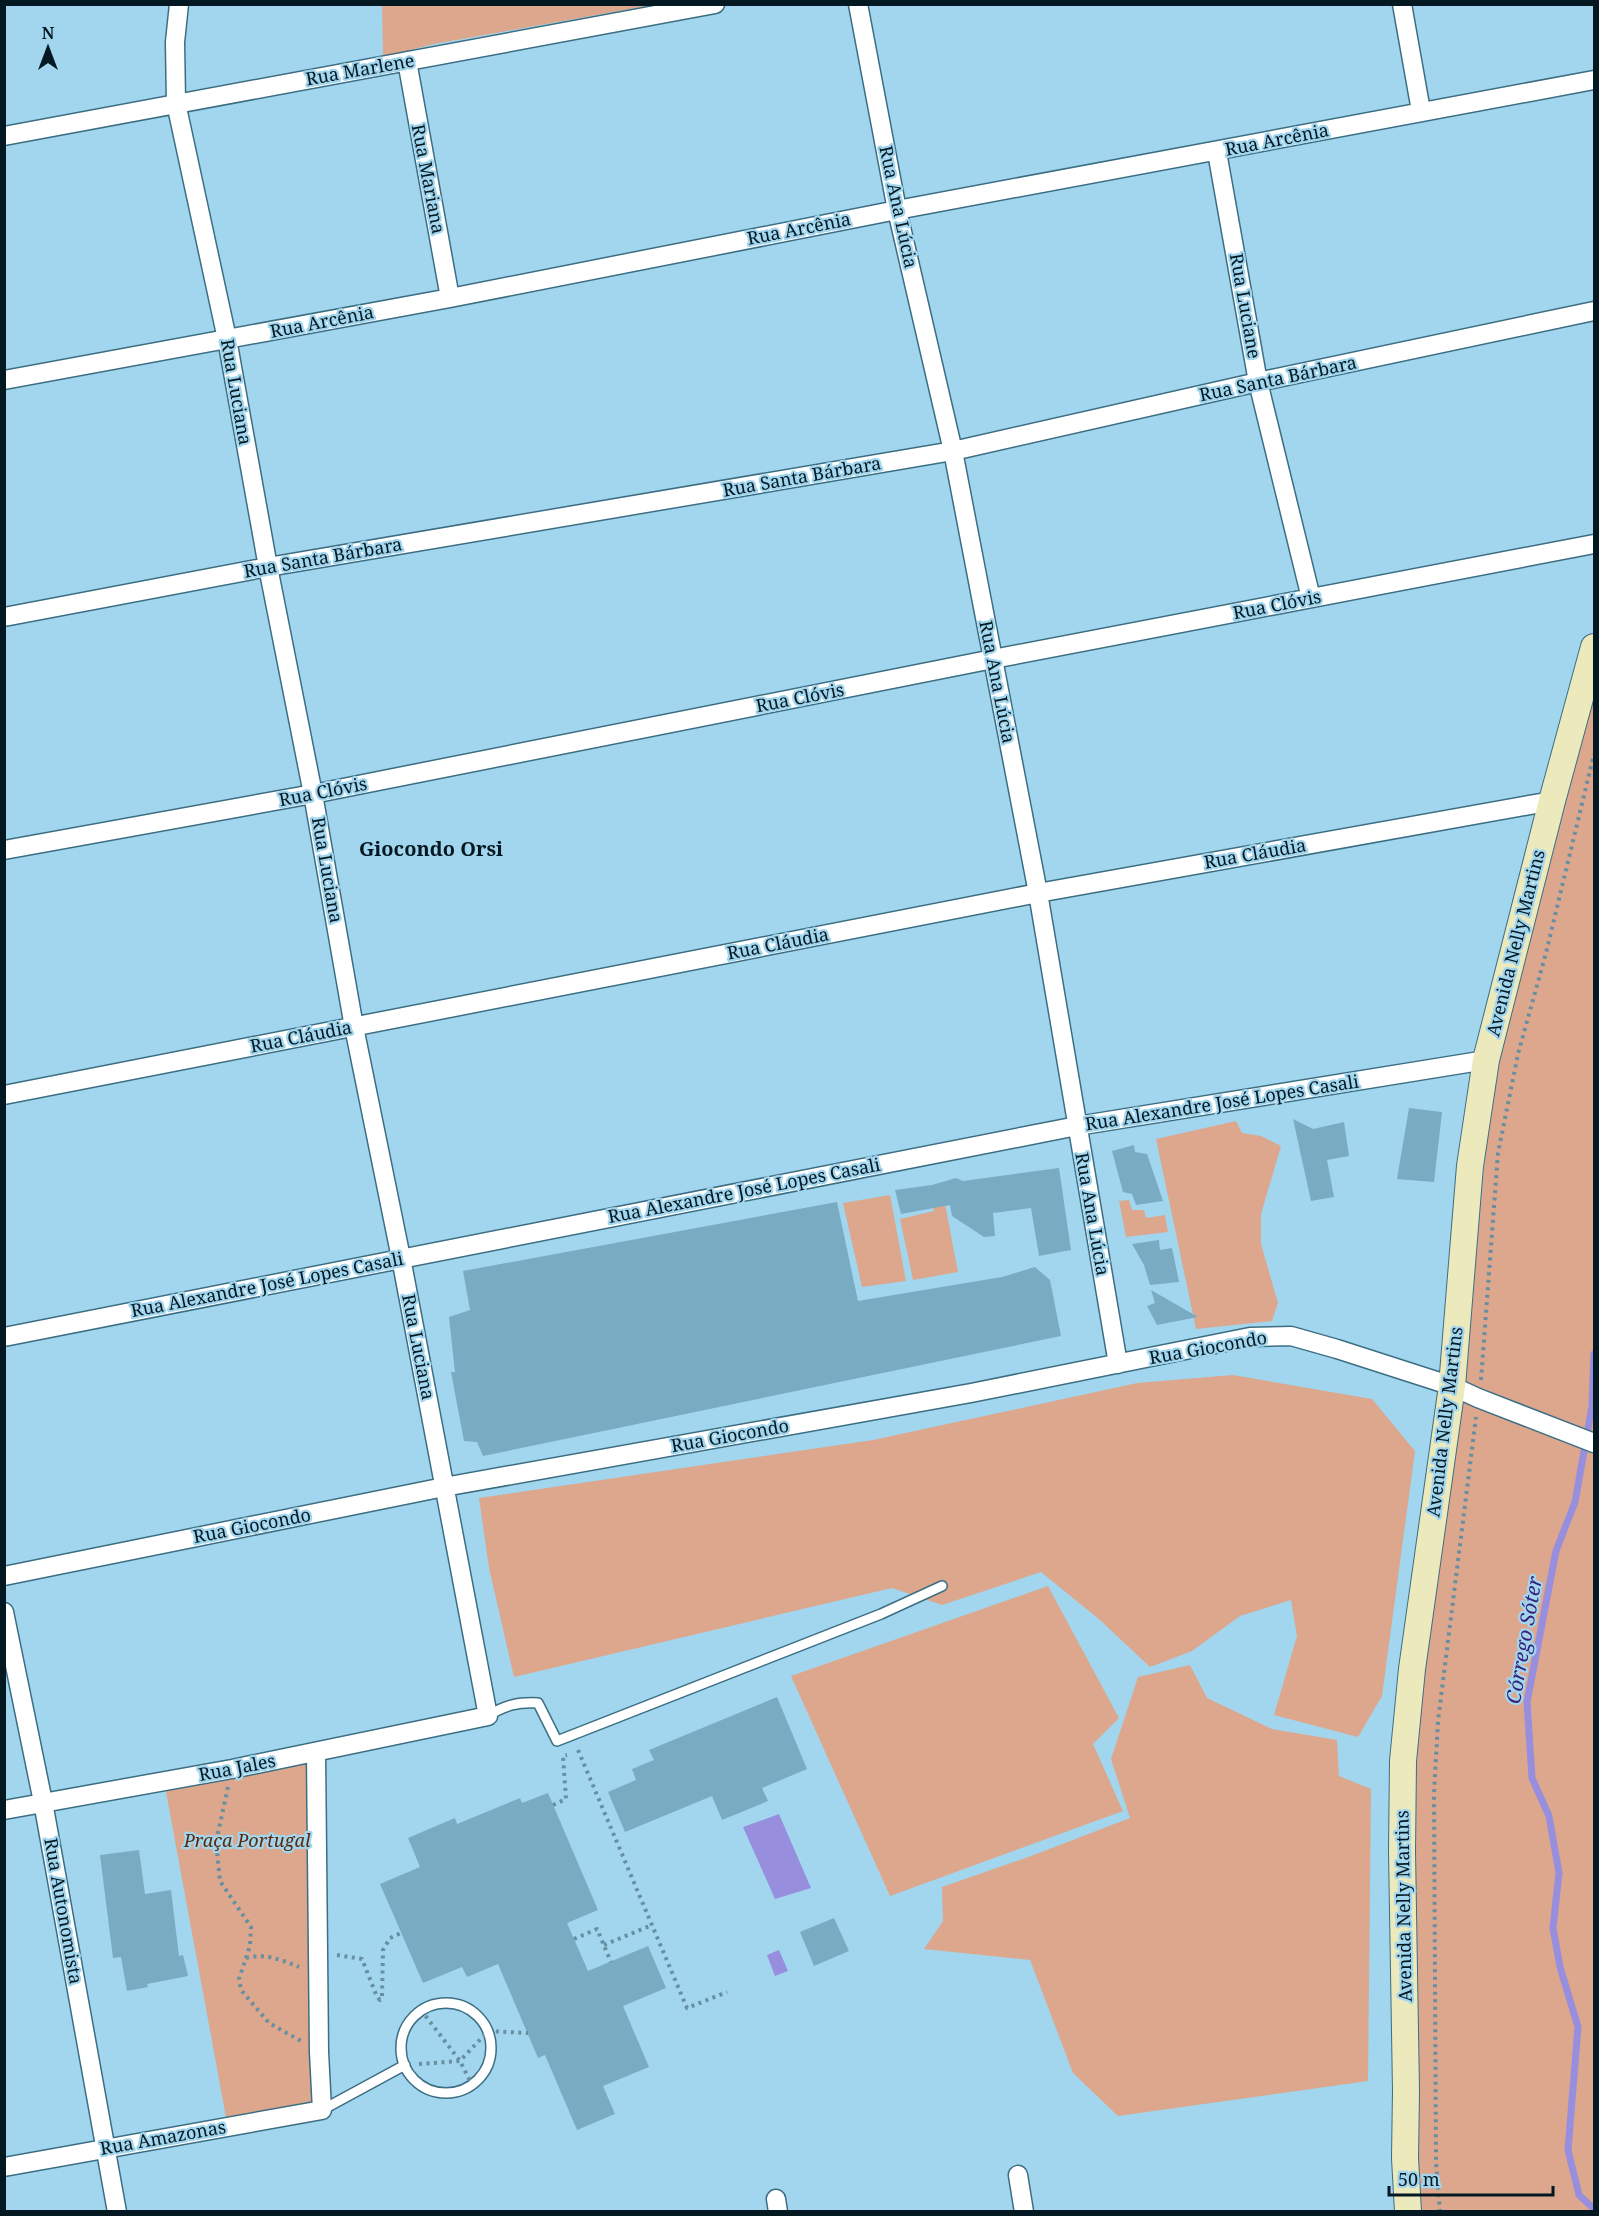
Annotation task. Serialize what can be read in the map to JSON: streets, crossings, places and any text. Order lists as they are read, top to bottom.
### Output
{
  "streets": {
    "main road": ["Avenida Nelly Martins"],
    "street": [
      "Rua Marlene",
      "Rua Arcênia",
      "Rua Mariana",
      "Rua Ana Lúcia",
      "Rua Luciane",
      "Rua Santa Bárbara",
      "Rua Luciana",
      "Rua Clóvis",
      "Rua Cláudia",
      "Rua Alexandre José Lopes Casali",
      "Rua Giocondo",
      "Rua Jales",
      "Rua Autonomista",
      "Rua Amazonas"
    ]
  },
  "crossings": [
    ["Rua Marlene", "Rua Mariana"],
    ["Rua Marlene", "Rua Luciana"],
    ["Rua Arcênia", "Rua Mariana"],
    ["Rua Arcênia", "Rua Ana Lúcia"],
    ["Rua Arcênia", "Rua Luciane"],
    ["Rua Arcênia", "Rua Luciana"],
    ["Rua Ana Lúcia", "Rua Santa Bárbara"],
    ["Rua Ana Lúcia", "Rua Clóvis"],
    ["Rua Ana Lúcia", "Rua Cláudia"],
    ["Rua Ana Lúcia", "Rua Alexandre José Lopes Casali"],
    ["Rua Ana Lúcia", "Rua Giocondo"],
    ["Rua Luciane", "Rua Santa Bárbara"],
    ["Rua Luciane", "Rua Clóvis"],
    ["Rua Santa Bárbara", "Rua Luciana"],
    ["Rua Luciana", "Rua Clóvis"],
    ["Rua Luciana", "Rua Cláudia"],
    ["Rua Luciana", "Rua Alexandre José Lopes Casali"],
    ["Rua Luciana", "Rua Giocondo"],
    ["Rua Luciana", "Rua Jales"],
    ["Rua Cláudia", "Avenida Nelly Martins"],
    ["Avenida Nelly Martins", "Rua Alexandre José Lopes Casali"],
    ["Avenida Nelly Martins", "Rua Giocondo"],
    ["Rua Jales", "Rua Autonomista"],
    ["Rua Autonomista", "Rua Amazonas"]
  ],
  "districts": ["Giocondo Orsi"],
  "water": ["Córrego Sóter"],
  "parks": ["Praça Portugal"],
  "scale_bar": "50 m",
  "north": "top"
}
